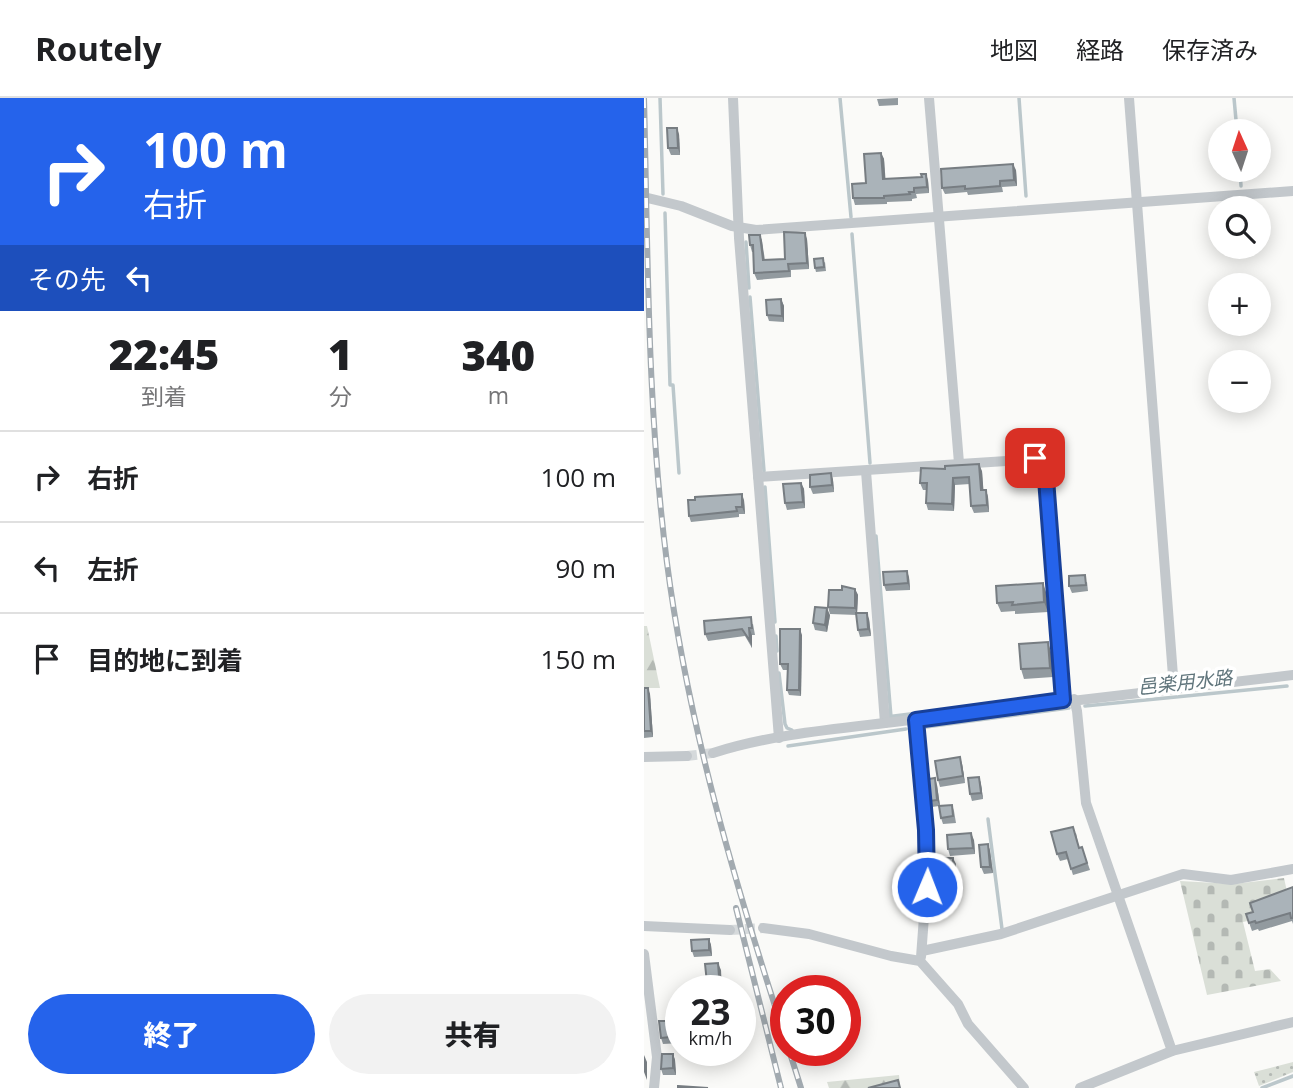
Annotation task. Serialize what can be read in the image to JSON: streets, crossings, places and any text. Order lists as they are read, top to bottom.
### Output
{
  "water": ["邑楽用水路"],
  "north": "top",
  "page": {
    "header": "Routely",
    "nav": ["地図", "経路", "保存済み"],
    "turn": ["100 m", "右折"],
    "map_buttons": ["+", "−"],
    "then": "その先",
    "eta": [
      "22:45",
      "到着",
      "1",
      "分",
      "340",
      "m"
    ],
    "list": [
      {
        "name": "右折",
        "value": "100 m"
      },
      {
        "name": "左折",
        "value": "90 m"
      },
      {
        "name": "目的地に到着",
        "value": "150 m"
      }
    ],
    "speed": "23 km/h",
    "limit": "30",
    "buttons": ["終了", "共有"]
  }
}
